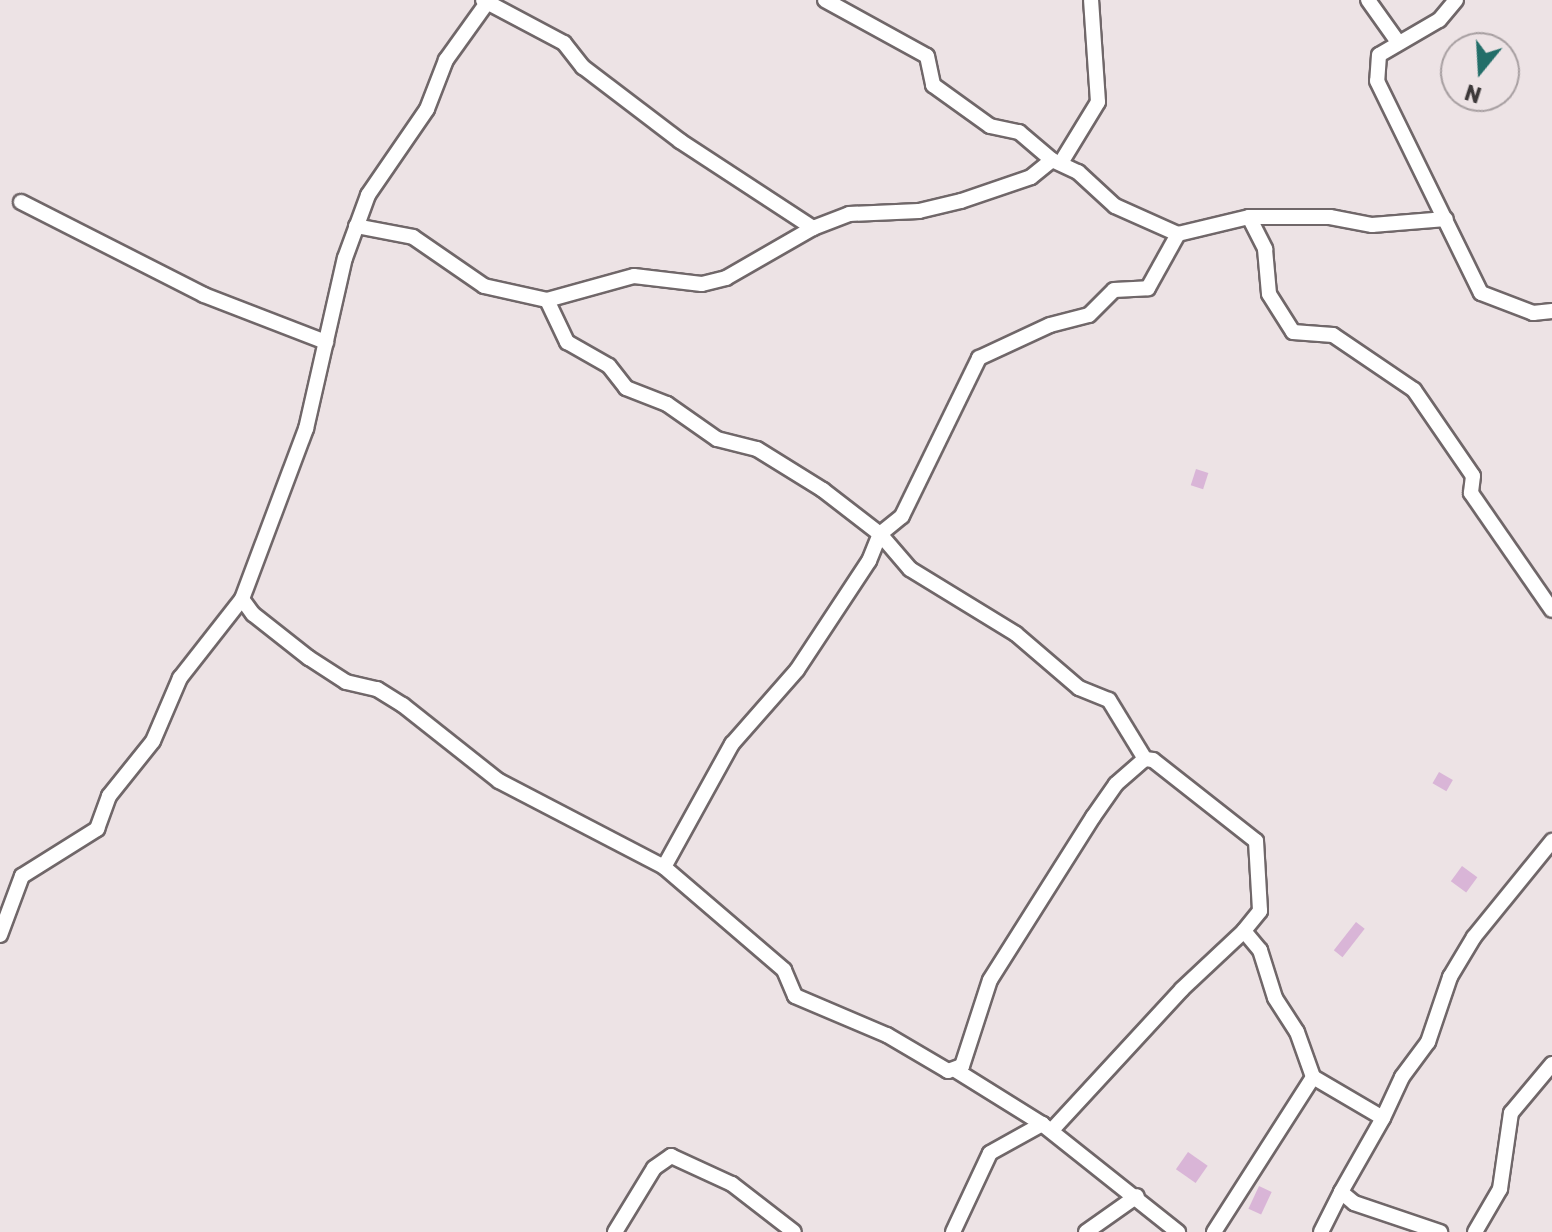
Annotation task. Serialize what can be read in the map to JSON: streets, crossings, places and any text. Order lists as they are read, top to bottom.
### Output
{
  "north": "bottom"
}
